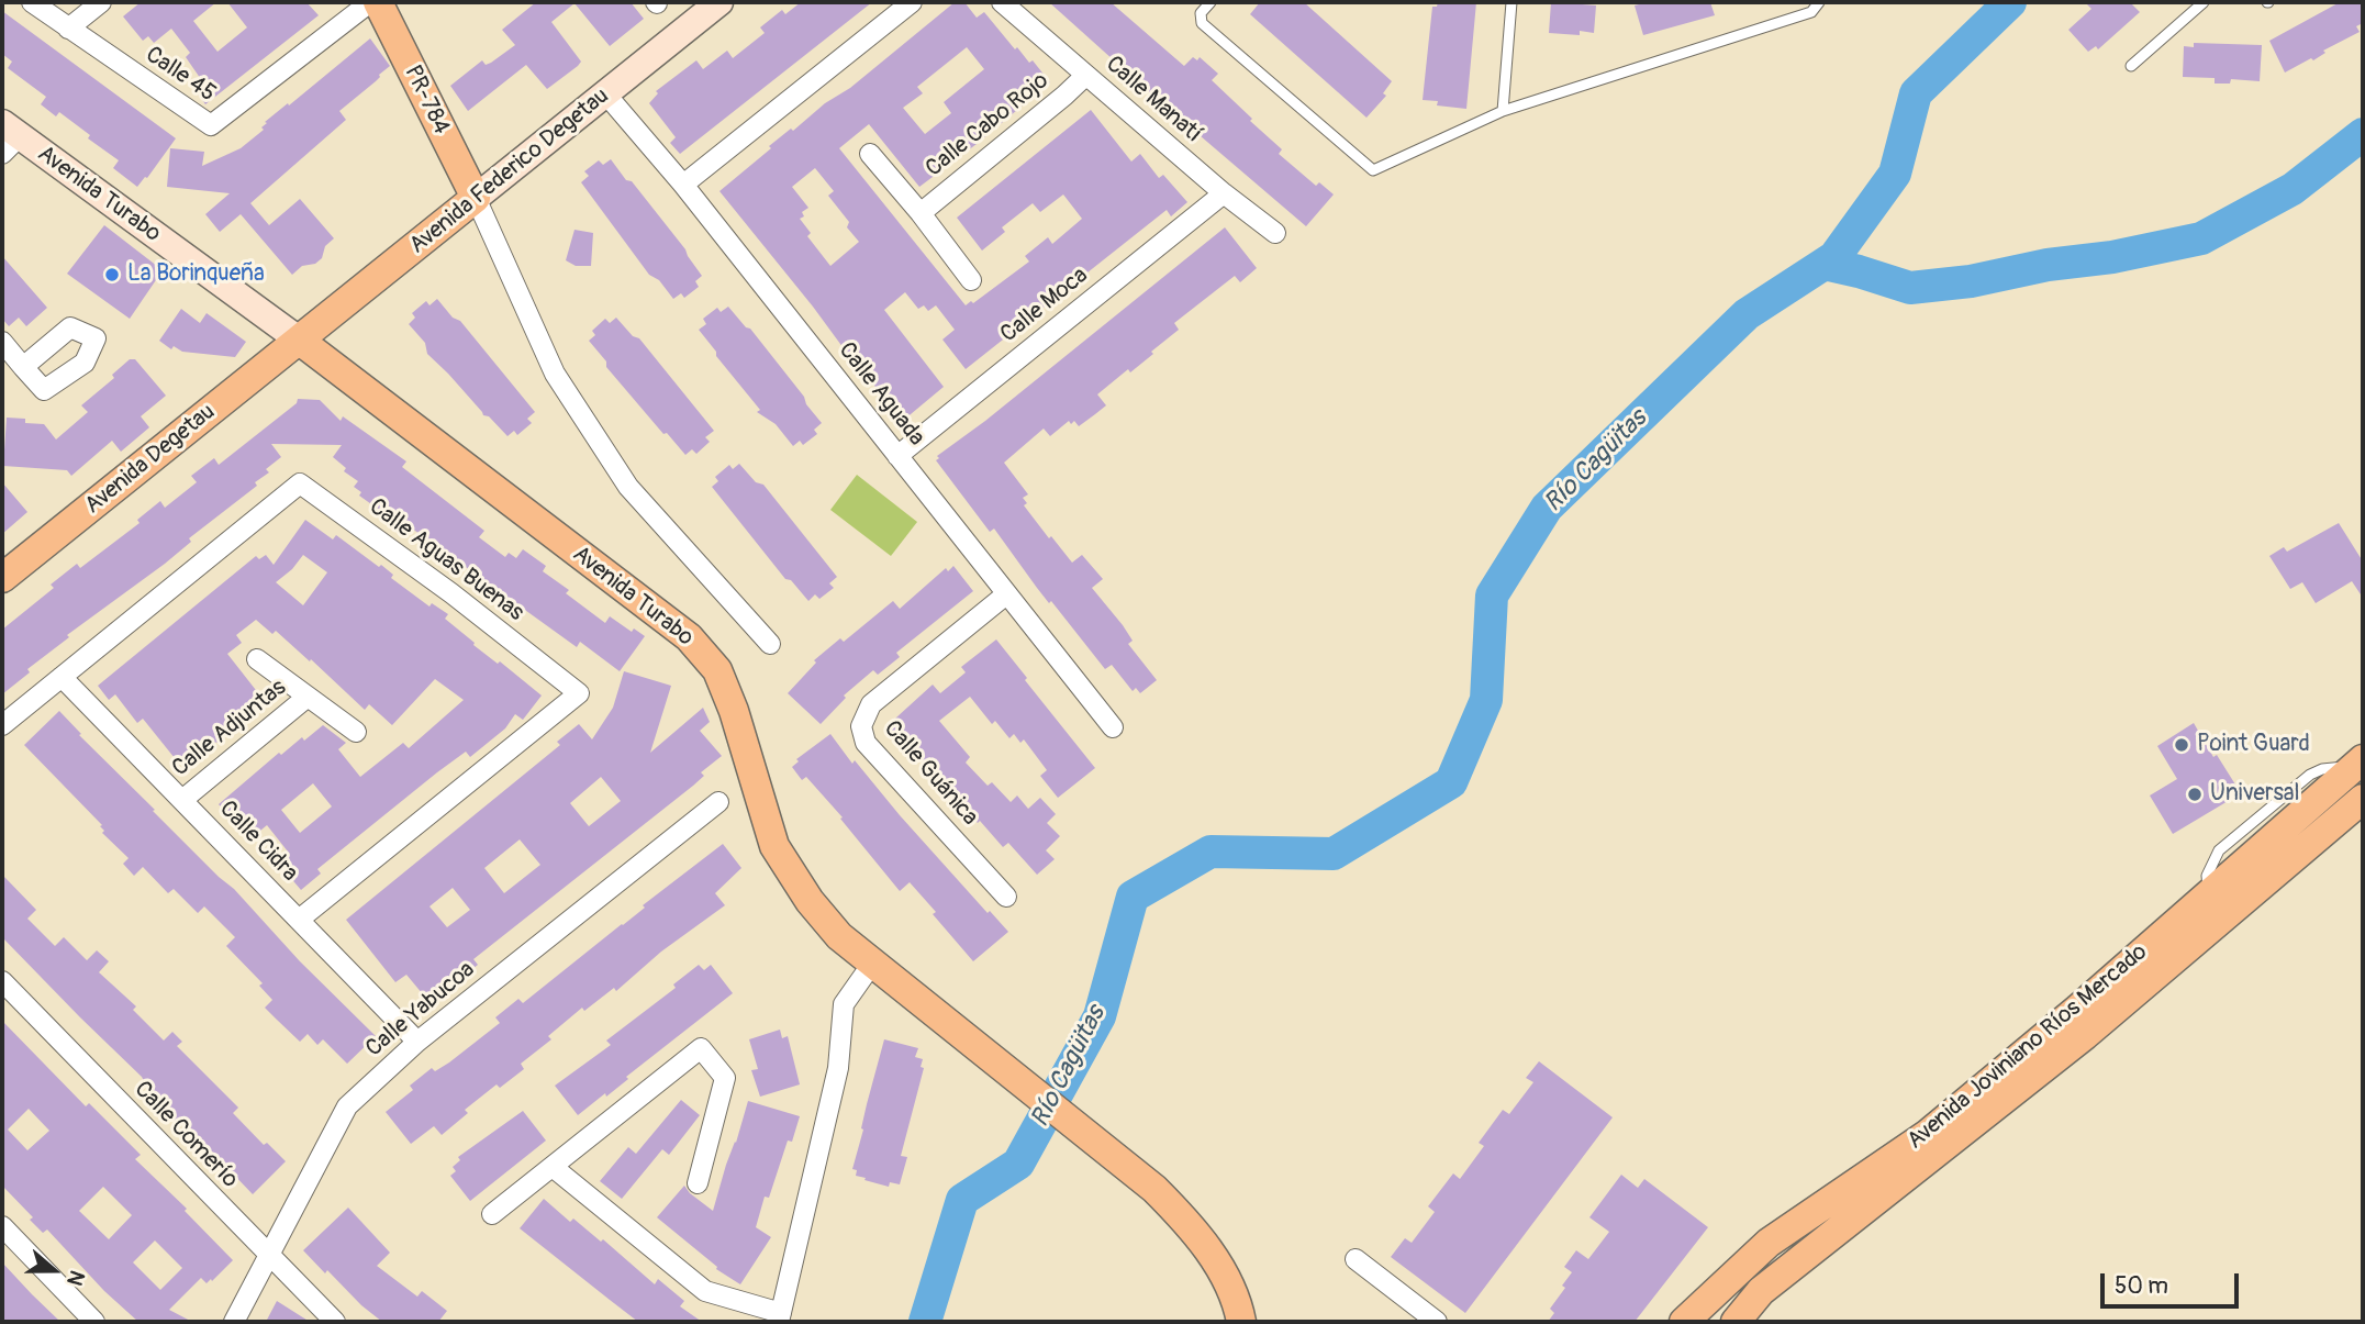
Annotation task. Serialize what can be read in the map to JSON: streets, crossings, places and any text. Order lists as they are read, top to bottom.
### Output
{
  "streets": {
    "main road": [
      "PR-784",
      "Avenida Federico Degetau",
      "Avenida Turabo",
      "Avenida Degetau",
      "Avenida Joviniano Ríos Mercado"
    ],
    "street": [
      "Calle 45",
      "Calle Manatí",
      "Calle Cabo Rojo",
      "Calle Moca",
      "Calle Aguada",
      "Calle Aguas Buenas",
      "Calle Adjuntas",
      "Calle Guánica",
      "Calle Cidra",
      "Calle Yabucoa",
      "Calle Comerío"
    ]
  },
  "crossings": [
    ["PR-784", "Avenida Federico Degetau"],
    ["Calle Manatí", "Calle Cabo Rojo"],
    ["Calle Manatí", "Calle Moca"],
    ["Avenida Federico Degetau", "Avenida Turabo"],
    ["Avenida Federico Degetau", "Calle Aguada"],
    ["Avenida Federico Degetau", "Avenida Degetau"],
    ["Avenida Turabo", "Avenida Degetau"],
    ["Calle Moca", "Calle Aguada"],
    ["Calle Aguada", "Calle Guánica"],
    ["Calle Aguas Buenas", "Calle Cidra"],
    ["Calle Adjuntas", "Calle Cidra"],
    ["Calle Cidra", "Calle Yabucoa"],
    ["Calle Yabucoa", "Calle Comerío"]
  ],
  "water": ["Río Cagüitas"],
  "places": ["La Borinqueña", "Point Guard", "Universal"],
  "scale_bar": "50 m",
  "north": "right"
}
